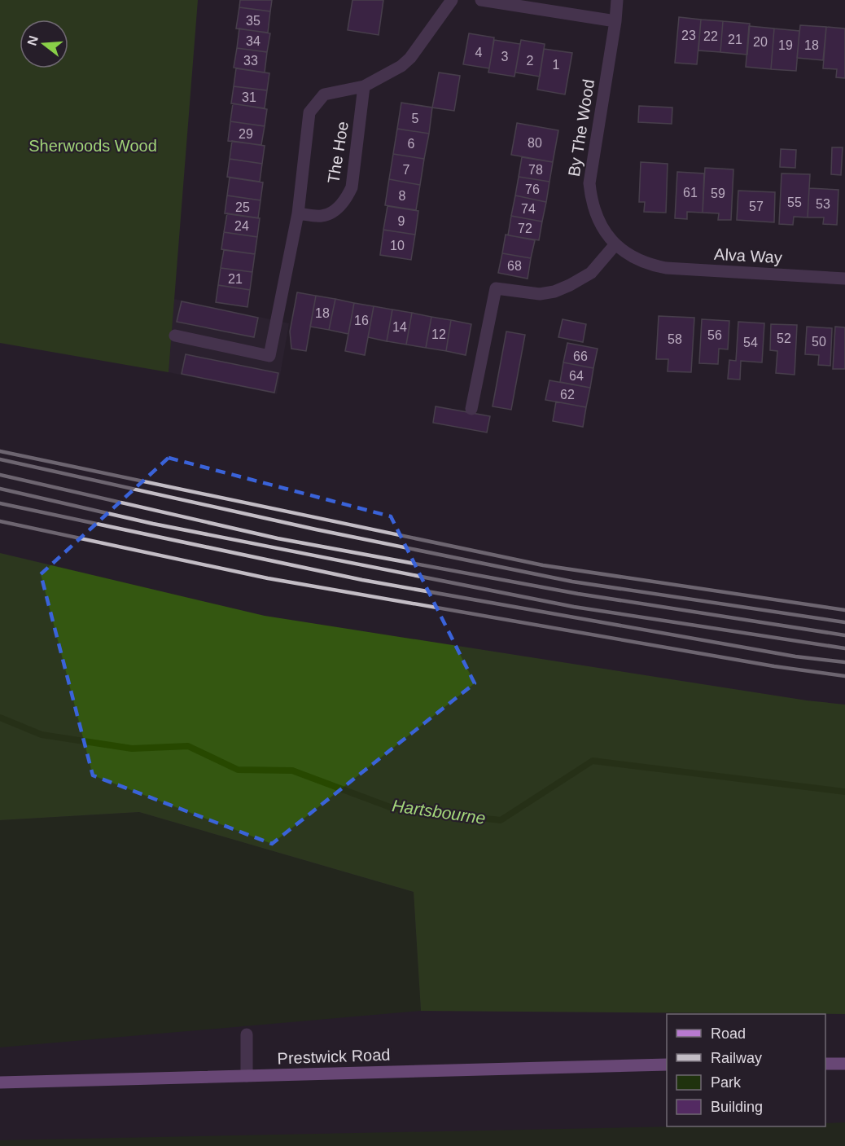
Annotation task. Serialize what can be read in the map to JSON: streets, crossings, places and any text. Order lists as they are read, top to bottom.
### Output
{
  "streets": {
    "main road": ["Prestwick Road"],
    "street": ["By The Wood", "The Hoe", "Alva Way"]
  },
  "crossings": [
    ["By The Wood", "Alva Way"]
  ],
  "water": ["Hartsbourne"],
  "parks": ["Sherwoods Wood"],
  "house_numbers": [
    "35",
    "23",
    "22",
    "21",
    "34",
    "20",
    "19",
    "18",
    "4",
    "3",
    "33",
    "2",
    "1",
    "31",
    "5",
    "29",
    "80",
    "6",
    "7",
    "78",
    "76",
    "61",
    "59",
    "8",
    "55",
    "53",
    "57",
    "25",
    "74",
    "9",
    "24",
    "72",
    "10",
    "68",
    "21",
    "18",
    "16",
    "14",
    "12",
    "56",
    "52",
    "58",
    "50",
    "54",
    "66",
    "64",
    "62"
  ],
  "legend": [
    "Road",
    "Railway",
    "Park",
    "Building"
  ],
  "north": "left"
}
